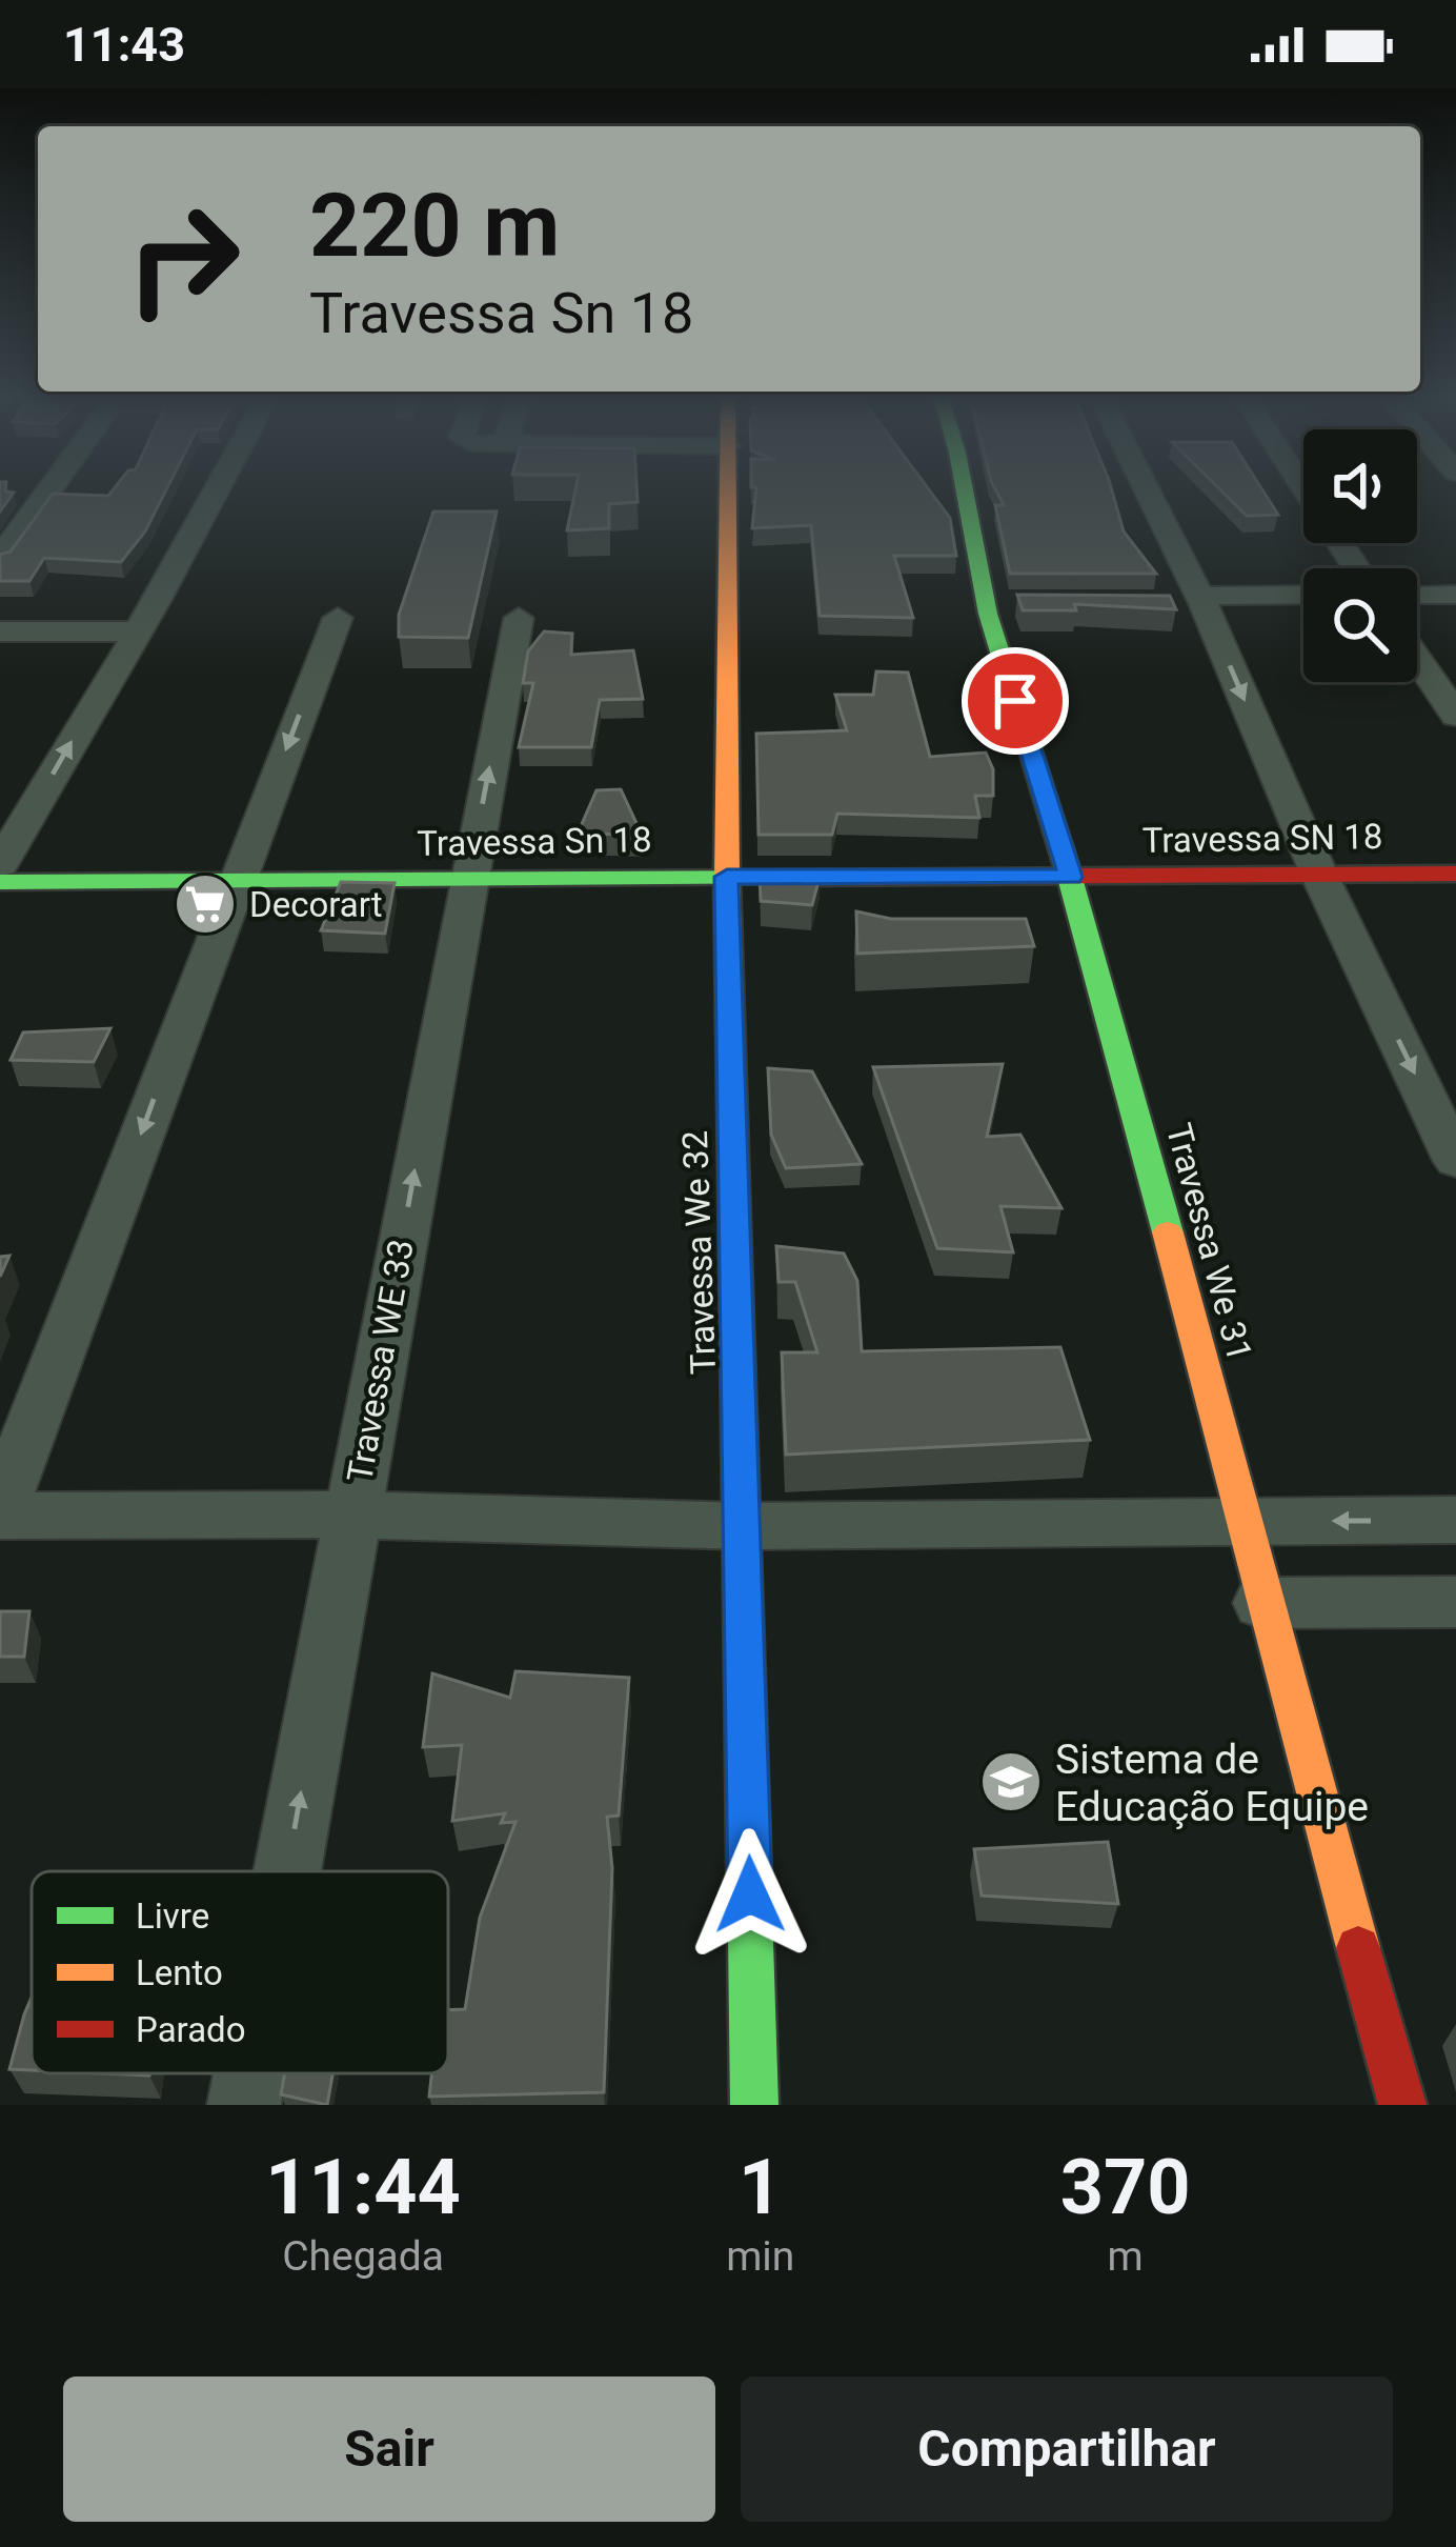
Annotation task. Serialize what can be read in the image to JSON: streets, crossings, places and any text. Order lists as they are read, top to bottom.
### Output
{
  "streets": {
    "street": [
      "Travessa SN 18",
      "Travessa Sn 18",
      "Travessa We 31",
      "Travessa We 32",
      "Travessa WE 33"
    ]
  },
  "crossings": [
    ["Travessa SN 18", "Travessa Sn 18"],
    ["Travessa SN 18", "Travessa We 31"],
    ["Travessa Sn 18", "Travessa We 31"],
    ["Travessa Sn 18", "Travessa We 32"],
    ["Travessa Sn 18", "Travessa WE 33"]
  ],
  "places": {
    "supermarket": ["Decorart"],
    "school or university": ["Sistema de Educação Equipe"]
  },
  "legend": ["Livre", "Lento", "Parado"],
  "page": {
    "status": "11:43",
    "turn": ["220 m", "Travessa Sn 18"],
    "eta": [
      "11:44",
      "Chegada",
      "1",
      "min",
      "370",
      "m"
    ],
    "buttons": ["Sair", "Compartilhar"]
  }
}
